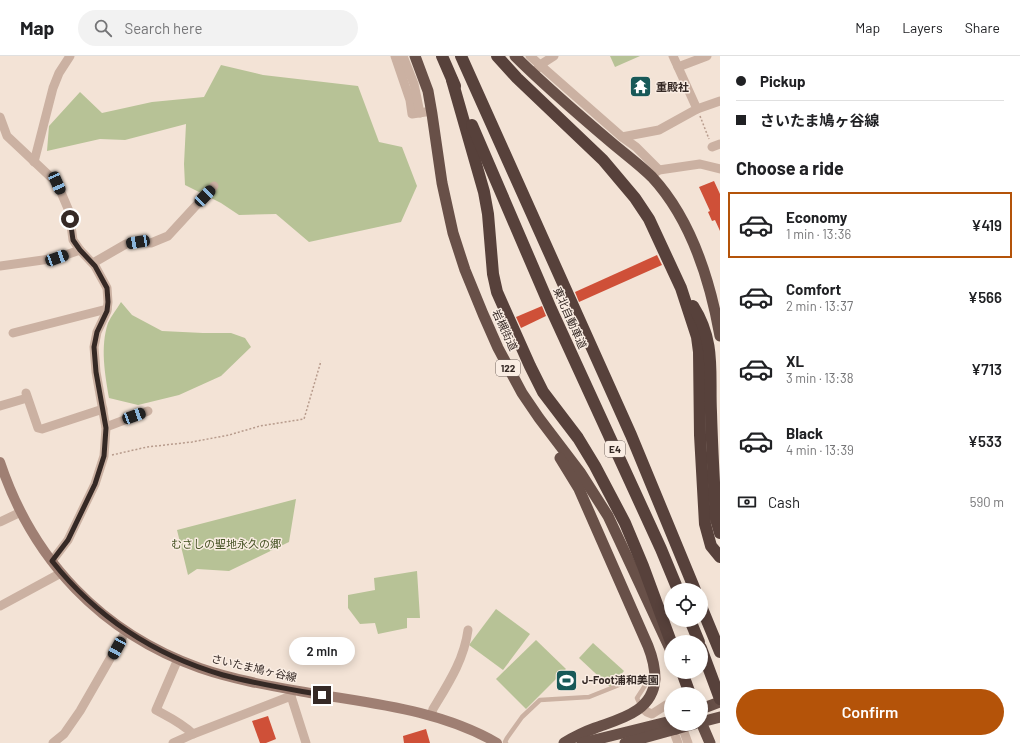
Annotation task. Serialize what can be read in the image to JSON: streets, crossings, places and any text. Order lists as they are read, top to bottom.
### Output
{
  "streets": {
    "highway": [
      "東北自動車道",
      "岩槻街道",
      "122",
      "E4"
    ],
    "main road": ["さいたま鳩ヶ谷線"]
  },
  "parks": ["むさしの聖地永久の郷"],
  "places": {
    "temple": ["重殿社"],
    "sports": ["J-Foot浦和美園"]
  },
  "page": {
    "header": "Map",
    "search": "Search here",
    "nav": ["Map", "Layers", "Share"],
    "banner": ["Pickup", "さいたま鳩ヶ谷線"],
    "heading": "Choose a ride",
    "list": [
      {
        "name": "Economy",
        "note": "1 min · 13:36",
        "value": "¥419"
      },
      {
        "name": "Comfort",
        "note": "2 min · 13:37",
        "value": "¥566"
      },
      {
        "name": "XL",
        "note": "3 min · 13:38",
        "value": "¥713"
      },
      {
        "name": "Black",
        "note": "4 min · 13:39",
        "value": "¥533"
      }
    ],
    "pay": ["Cash", "590 m"],
    "map_buttons": ["+", "−"],
    "bubble": "2 min",
    "buttons": "Confirm"
  }
}
